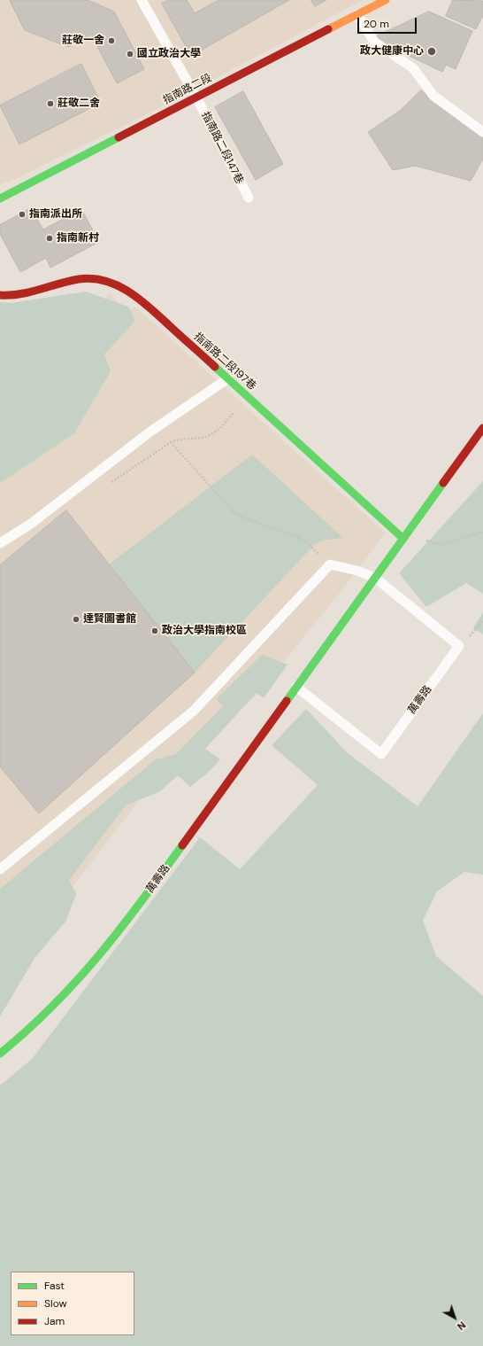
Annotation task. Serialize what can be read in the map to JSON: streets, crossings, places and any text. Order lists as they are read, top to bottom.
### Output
{
  "streets": {
    "street": ["指南路二段", "指南路二段197巷", "萬壽路"],
    "lane": ["指南路二段147巷"]
  },
  "crossings": [
    ["指南路二段", "指南路二段147巷"],
    ["指南路二段197巷", "萬壽路"]
  ],
  "places": [
    "莊敬一舍",
    "政大健康中心",
    "國立政治大學",
    "莊敬二舍",
    "指南派出所",
    "指南新村",
    "達賢圖書館",
    "政治大學指南校區"
  ],
  "legend": ["Fast", "Slow", "Jam"],
  "scale_bar": "20 m",
  "north": "bottom right"
}
